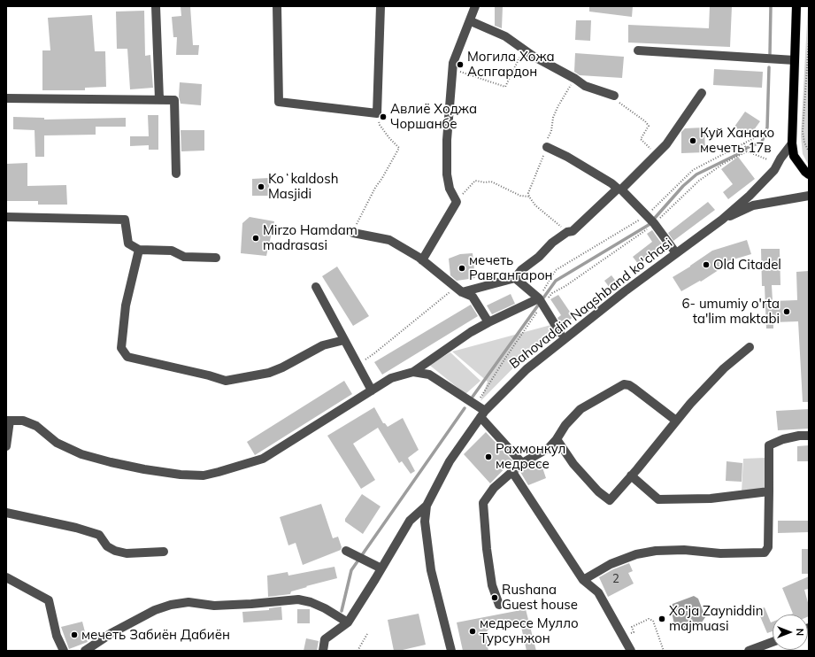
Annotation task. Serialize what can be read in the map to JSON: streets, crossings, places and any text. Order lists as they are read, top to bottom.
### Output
{
  "streets": {
    "street": ["Bahovaddin Naqshband ko'chasi"]
  },
  "places": [
    "Могила Хожа Аспгардон",
    "Авлиё Ходжа Чоршанбе",
    "Куй Ханако мечеть 17в",
    "Koʻkaldosh Masjidi",
    "Mirzo Hamdam madrasasi",
    "Old Citadel",
    "мечеть Равгангарон",
    "6- umumiy o'rta ta'lim maktabi",
    "Рахмонкул медресе",
    "Rushana Guest house",
    "Xo'ja Zayniddin majmuasi",
    "медресе Мулло Турсунжон",
    "мечеть Забиён Дабиён"
  ],
  "house_numbers": ["2"],
  "north": "right"
}
